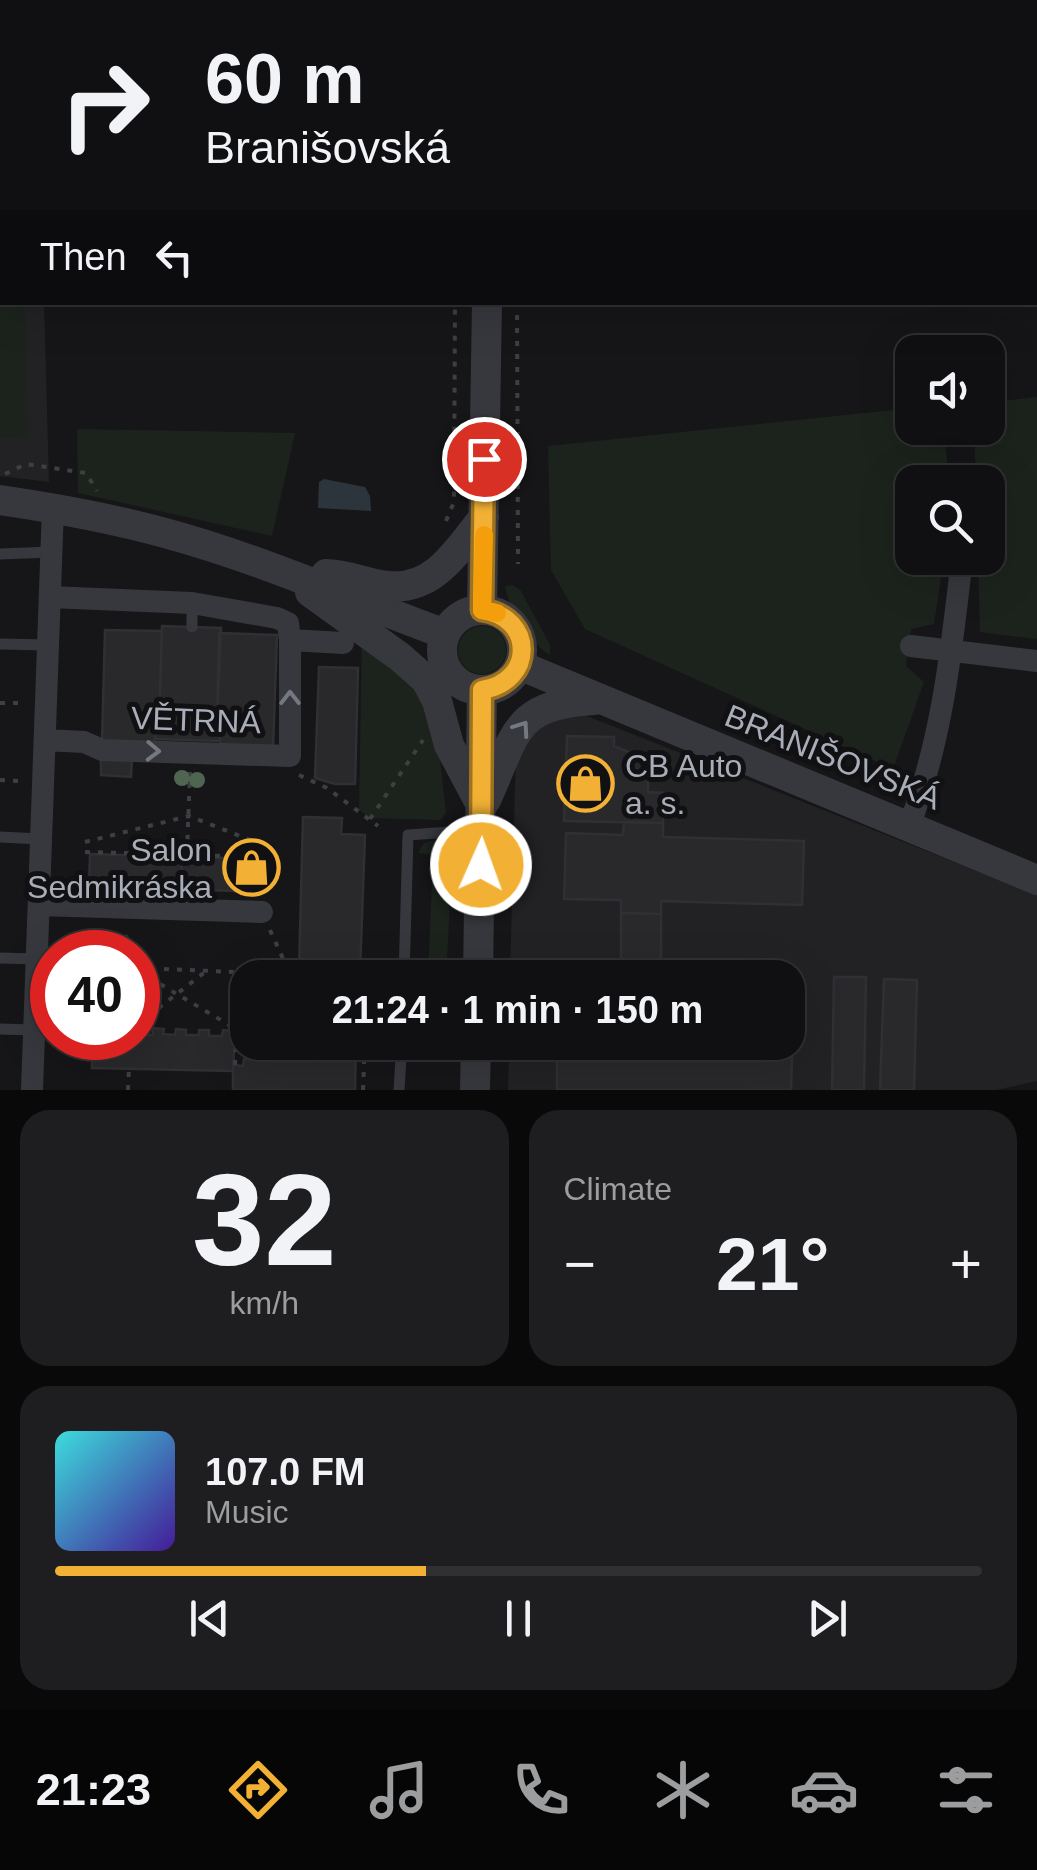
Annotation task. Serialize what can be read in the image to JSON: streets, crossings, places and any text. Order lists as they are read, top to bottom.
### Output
{
  "streets": {
    "street": ["VĚTRNÁ", "BRANIŠOVSKÁ"]
  },
  "places": {
    "shop": ["CB Auto a. s.", "Salon Sedmikráska"]
  },
  "page": {
    "turn": ["60 m", "Branišovská"],
    "then": "Then",
    "limit": "40",
    "trip": "21:24 · 1 min · 150 m",
    "tile": [
      ["32", "km/h"],
      "Climate"
    ],
    "heat": ["−", "21°", "+"],
    "song": ["107.0 FM", "Music"],
    "tabs": "21:23"
  }
}
